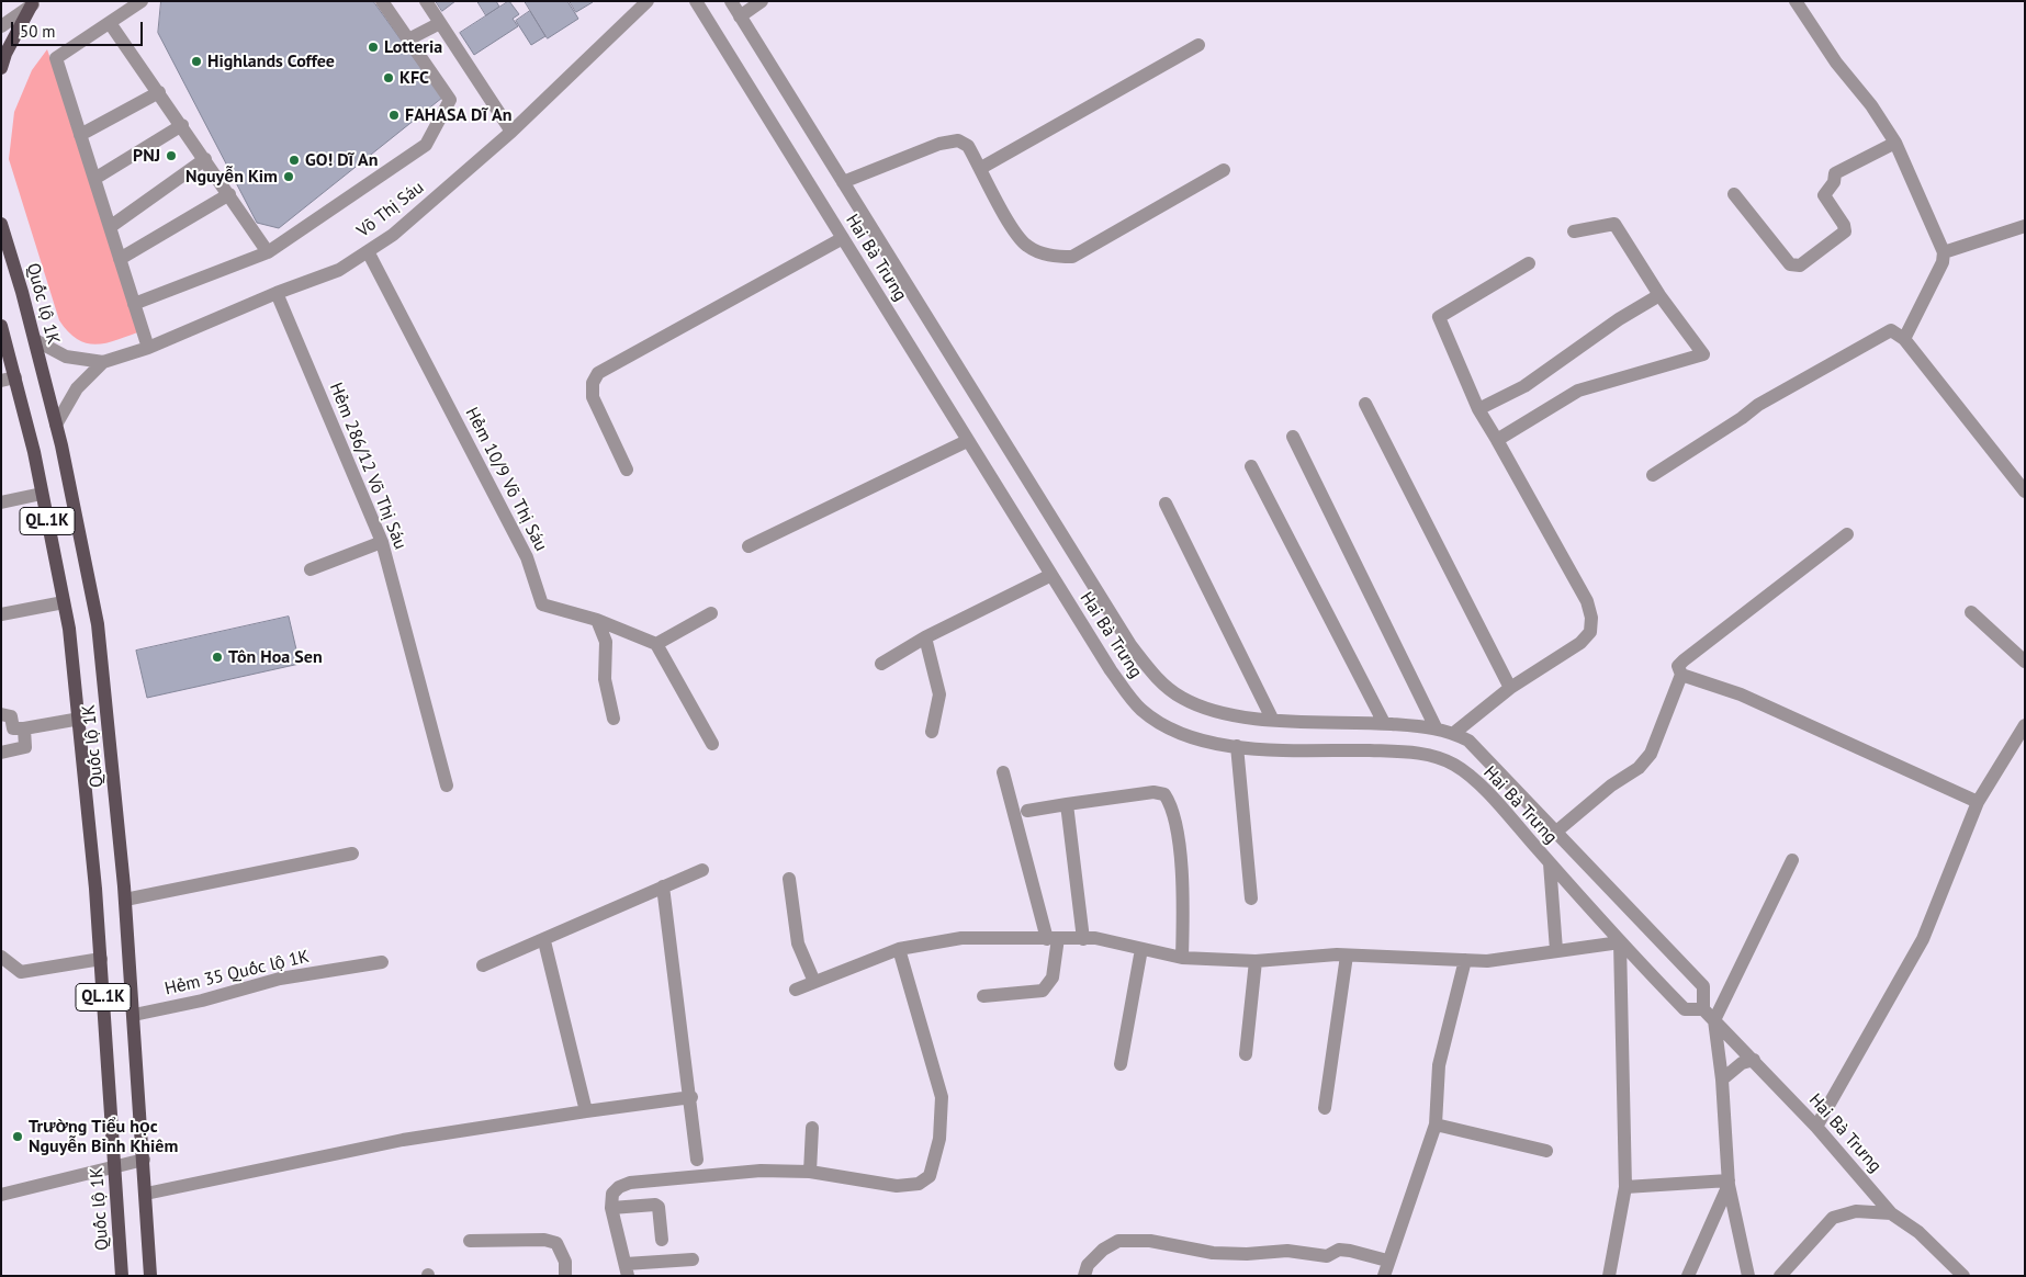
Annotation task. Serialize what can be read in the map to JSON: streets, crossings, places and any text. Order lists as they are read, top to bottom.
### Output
{
  "streets": {
    "main road": ["Quốc lộ 1K", "QL.1K"],
    "street": [
      "Võ Thị Sáu",
      "Hai Bà Trưng",
      "Hẻm 286/12 Võ Thị Sáu",
      "Hẻm 10/9 Võ Thị Sáu",
      "Hẻm 35 Quốc lộ 1K"
    ]
  },
  "crossings": [
    ["Võ Thị Sáu", "Quốc lộ 1K"],
    ["Võ Thị Sáu", "Hẻm 286/12 Võ Thị Sáu"],
    ["Võ Thị Sáu", "Hẻm 10/9 Võ Thị Sáu"],
    ["Quốc lộ 1K", "Hẻm 35 Quốc lộ 1K"]
  ],
  "places": [
    "Lotteria",
    "Highlands Coffee",
    "KFC",
    "FAHASA Dĩ An",
    "PNJ",
    "GO! Dĩ An",
    "Nguyễn Kim",
    "Tôn Hoa Sen",
    "Trường Tiểu học Nguyễn Bỉnh Khiêm"
  ],
  "scale_bar": "50 m"
}
